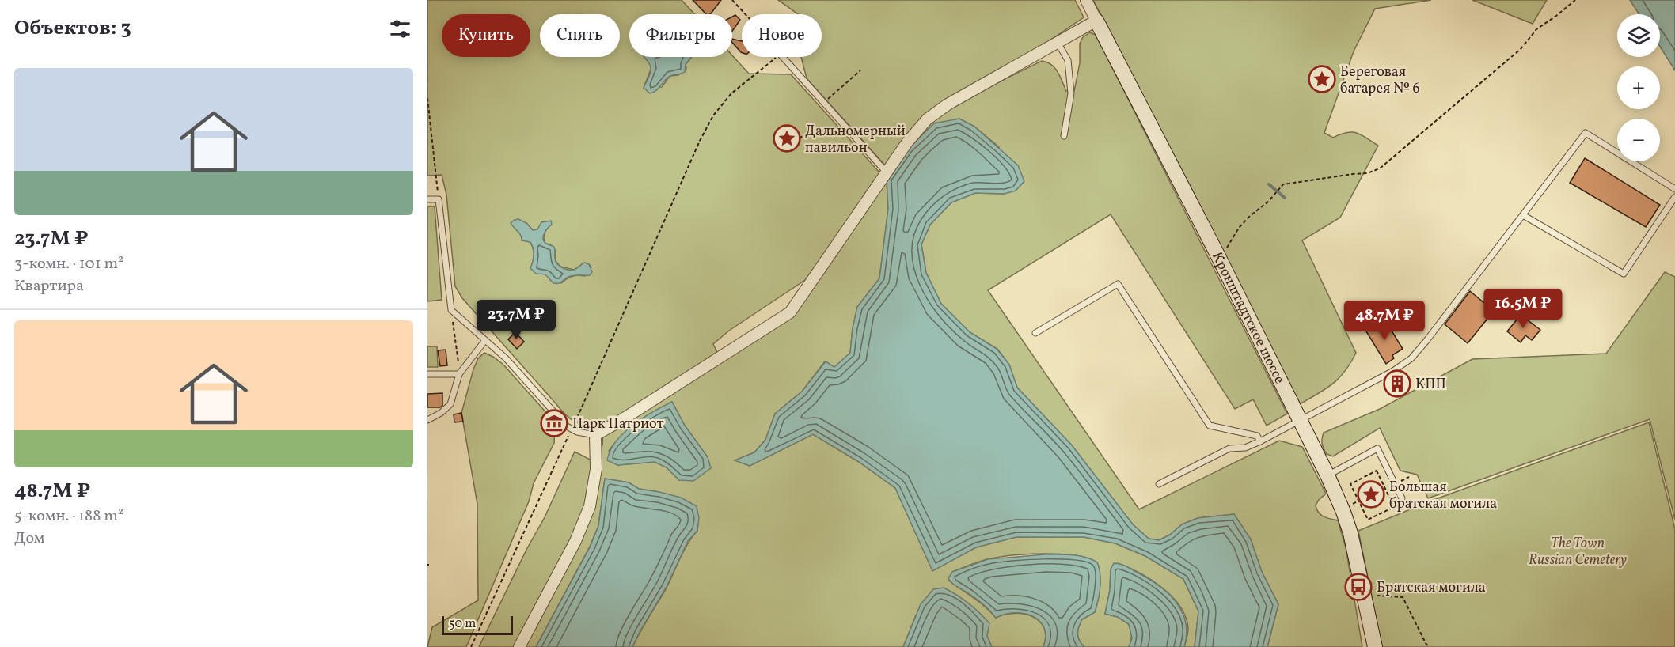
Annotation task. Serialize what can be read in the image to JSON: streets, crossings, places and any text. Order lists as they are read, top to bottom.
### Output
{
  "streets": {
    "street": ["Кронштадтское шоссе"]
  },
  "parks": ["The Town Russian Cemetery"],
  "places": {
    "place": ["Береговая батарея № 6", "Дальномерный павильон", "Большая братская могила"],
    "building": ["КПП"],
    "museum": ["Парк Патриот"],
    "bus stop": ["Братская могила"]
  },
  "scale_bar": "50 m",
  "page": {
    "heading": "Объектов: 3",
    "map_buttons": ["+", "−"],
    "chip": [
      "Купить",
      "Снять",
      "Фильтры",
      "Новое"
    ],
    "list": [
      {
        "name": "23.7M ₽",
        "note": "3-комн. · 101 m² · Квартира"
      },
      {
        "name": "48.7M ₽",
        "note": "5-комн. · 188 m² · Дом"
      }
    ],
    "price": ["16.5M ₽", "23.7M ₽", "48.7M ₽"],
    "scale": "50 m"
  }
}
